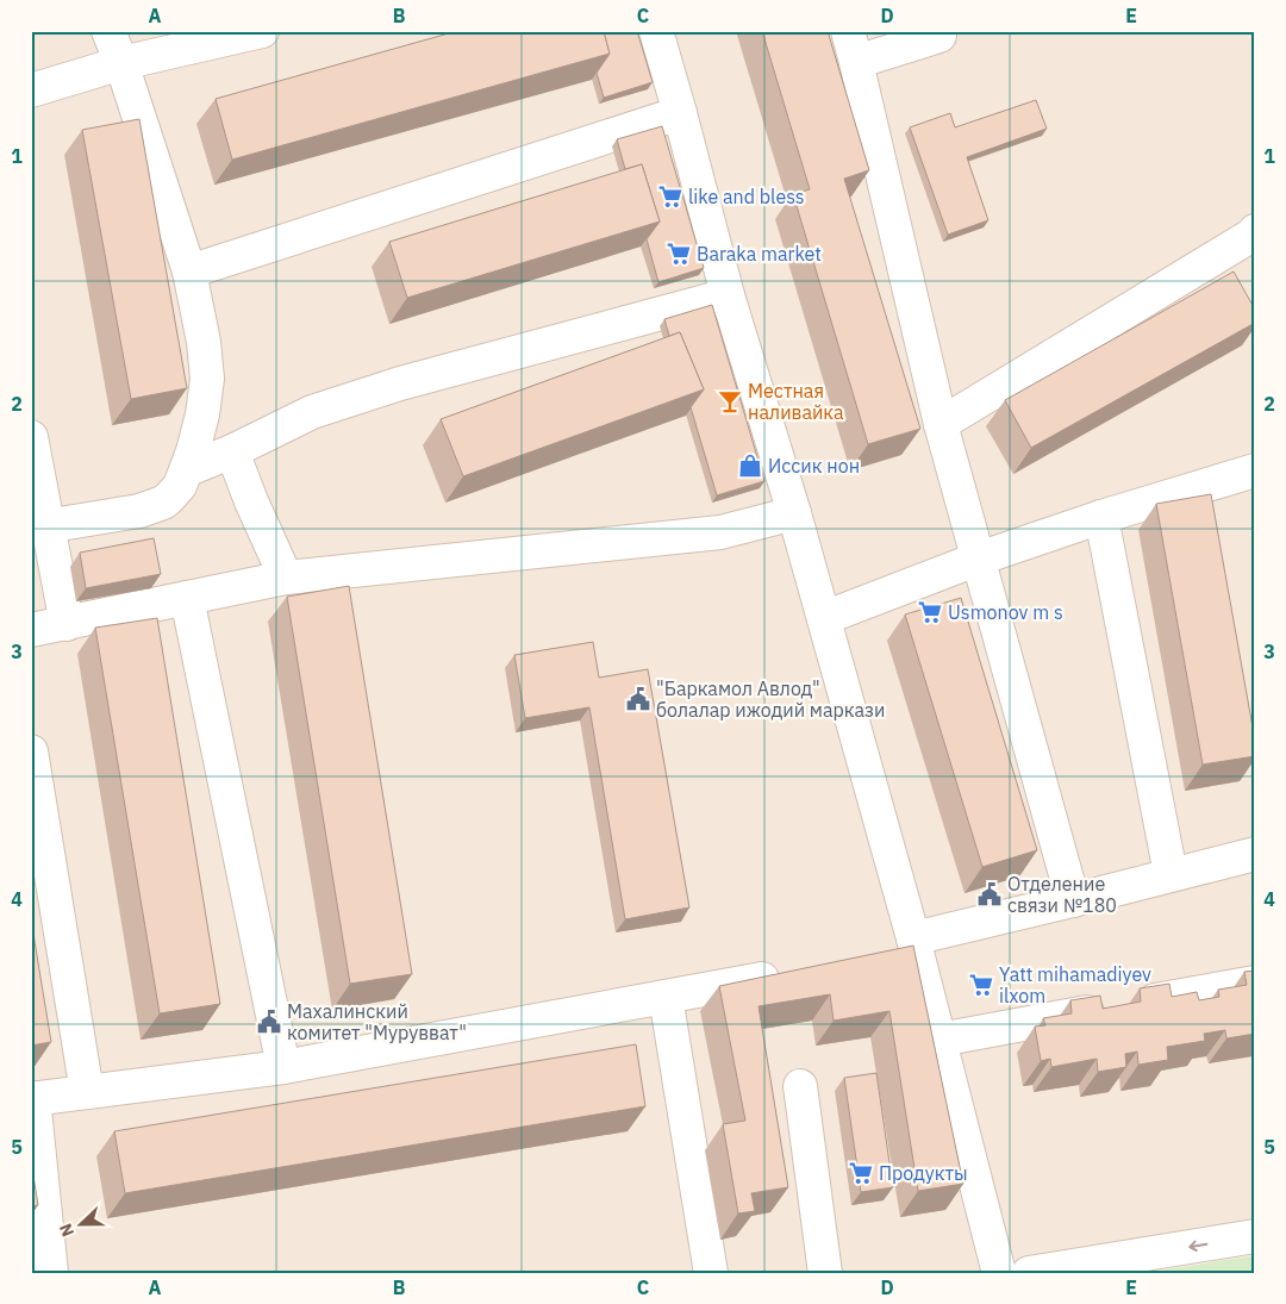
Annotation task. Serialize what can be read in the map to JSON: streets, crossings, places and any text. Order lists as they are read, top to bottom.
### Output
{
  "places": {
    "supermarket": [
      "like and bless",
      "Baraka market",
      "Usmonov m s",
      "Yatt mihamadiyev ilxom",
      "Продукты"
    ],
    "bar": ["Местная наливайка"],
    "shop": ["Иссик нон"],
    "public building": ["\"Баркамол Авлод\" болалар ижодий маркази", "Отделение связи №180", "Махалинский комитет \"Мурувват\""]
  },
  "north": "left",
  "grid": {
    "columns": [
      "A",
      "B",
      "C",
      "D",
      "E"
    ],
    "rows": [
      "1",
      "2",
      "3",
      "4",
      "5"
    ]
  }
}
